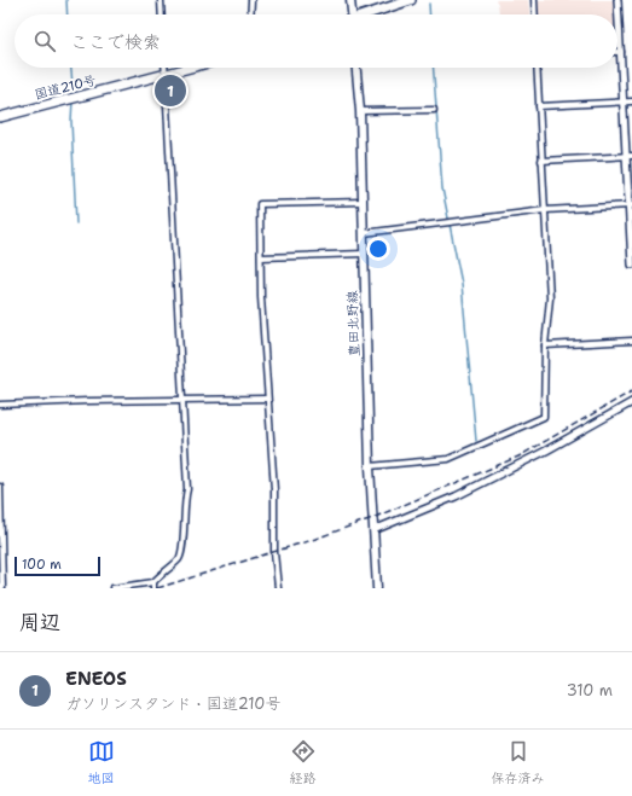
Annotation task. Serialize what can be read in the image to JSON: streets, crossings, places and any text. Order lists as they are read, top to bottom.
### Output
{
  "streets": {
    "highway": ["国道210号"],
    "main road": ["豊田北野線"]
  },
  "scale_bar": "100 m",
  "page": {
    "search": "ここで検索",
    "pins": "1",
    "scale": "100 m",
    "heading": "周辺",
    "list": [
      {
        "mark": "1",
        "name": "ENEOS",
        "note": "ガソリンスタンド · 国道210号",
        "value": "310 m"
      }
    ],
    "nav": ["地図", "経路", "保存済み"]
  }
}
